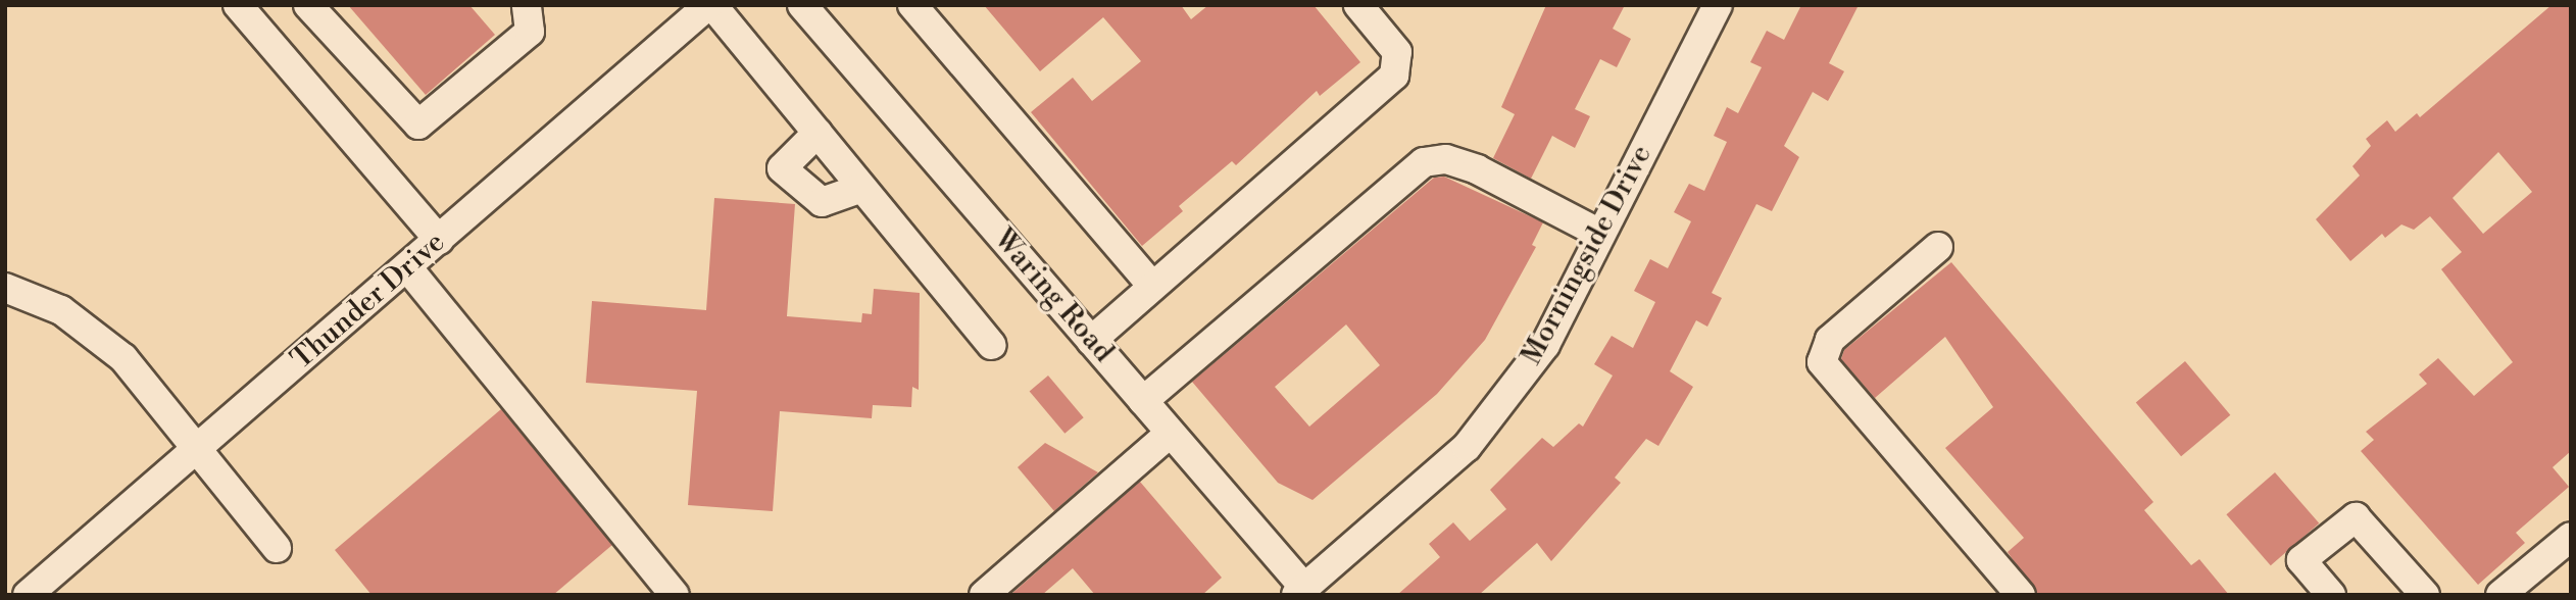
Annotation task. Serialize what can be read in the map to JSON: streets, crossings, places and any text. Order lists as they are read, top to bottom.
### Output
{
  "streets": {
    "street": ["Morningside Drive", "Waring Road", "Thunder Drive"]
  },
  "crossings": [
    ["Morningside Drive", "Waring Road"]
  ]
}
